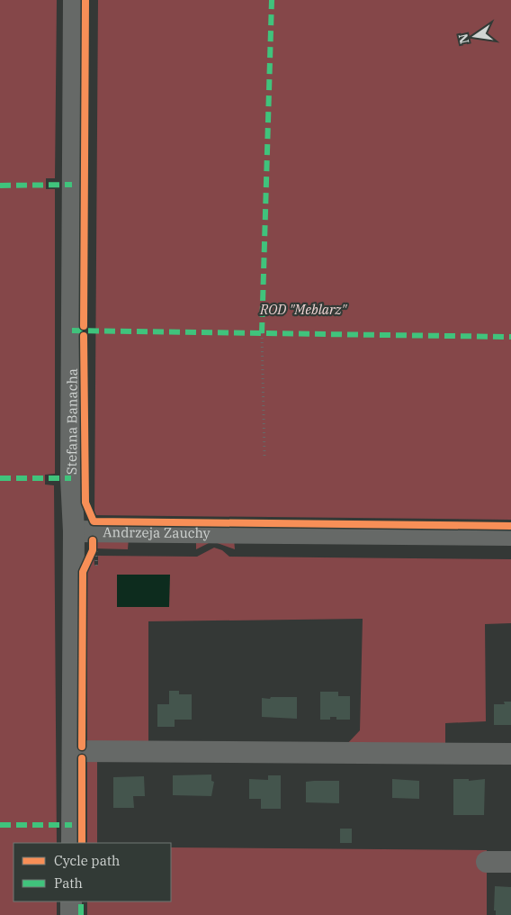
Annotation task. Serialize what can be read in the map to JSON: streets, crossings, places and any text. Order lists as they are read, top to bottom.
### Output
{
  "streets": {
    "street": ["Stefana Banacha", "Andrzeja Zauchy"]
  },
  "crossings": [
    ["Stefana Banacha", "Andrzeja Zauchy"]
  ],
  "parks": ["ROD \"Meblarz\""],
  "legend": ["Cycle path", "Path"],
  "north": "left"
}
